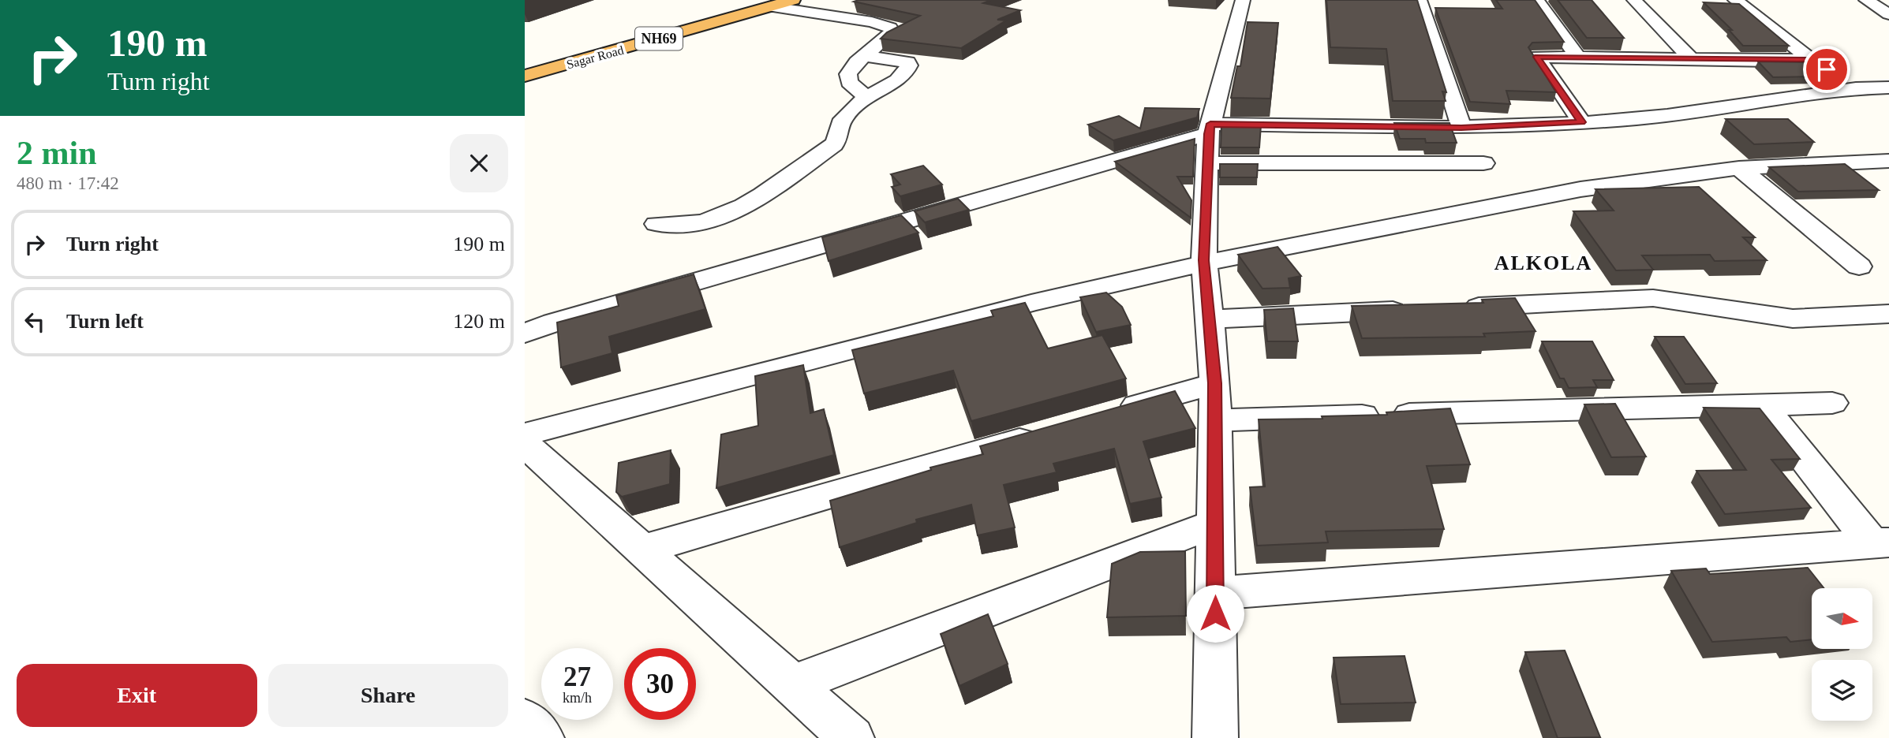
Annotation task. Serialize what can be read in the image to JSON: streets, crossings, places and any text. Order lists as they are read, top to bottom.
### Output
{
  "streets": {
    "highway": ["NH69", "Sagar Road"]
  },
  "districts": ["ALKOLA"],
  "north": "right",
  "page": {
    "turn": ["190 m", "Turn right"],
    "heading": ["2 min", "480 m · 17:42"],
    "list": [
      {
        "name": "Turn right",
        "value": "190 m"
      },
      {
        "name": "Turn left",
        "value": "120 m"
      }
    ],
    "speed": "27 km/h",
    "limit": "30",
    "buttons": ["Exit", "Share"]
  }
}
